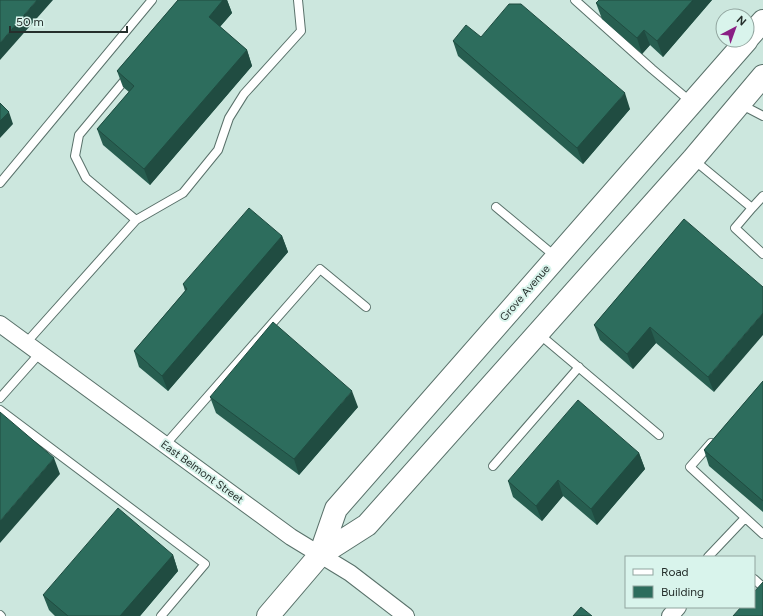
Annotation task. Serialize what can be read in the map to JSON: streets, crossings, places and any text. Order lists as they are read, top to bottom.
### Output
{
  "streets": {
    "main road": ["Grove Avenue"],
    "street": ["East Belmont Street"]
  },
  "crossings": [
    ["Grove Avenue", "East Belmont Street"]
  ],
  "legend": ["Road", "Building"],
  "scale_bar": "50 m",
  "north": "top right"
}
